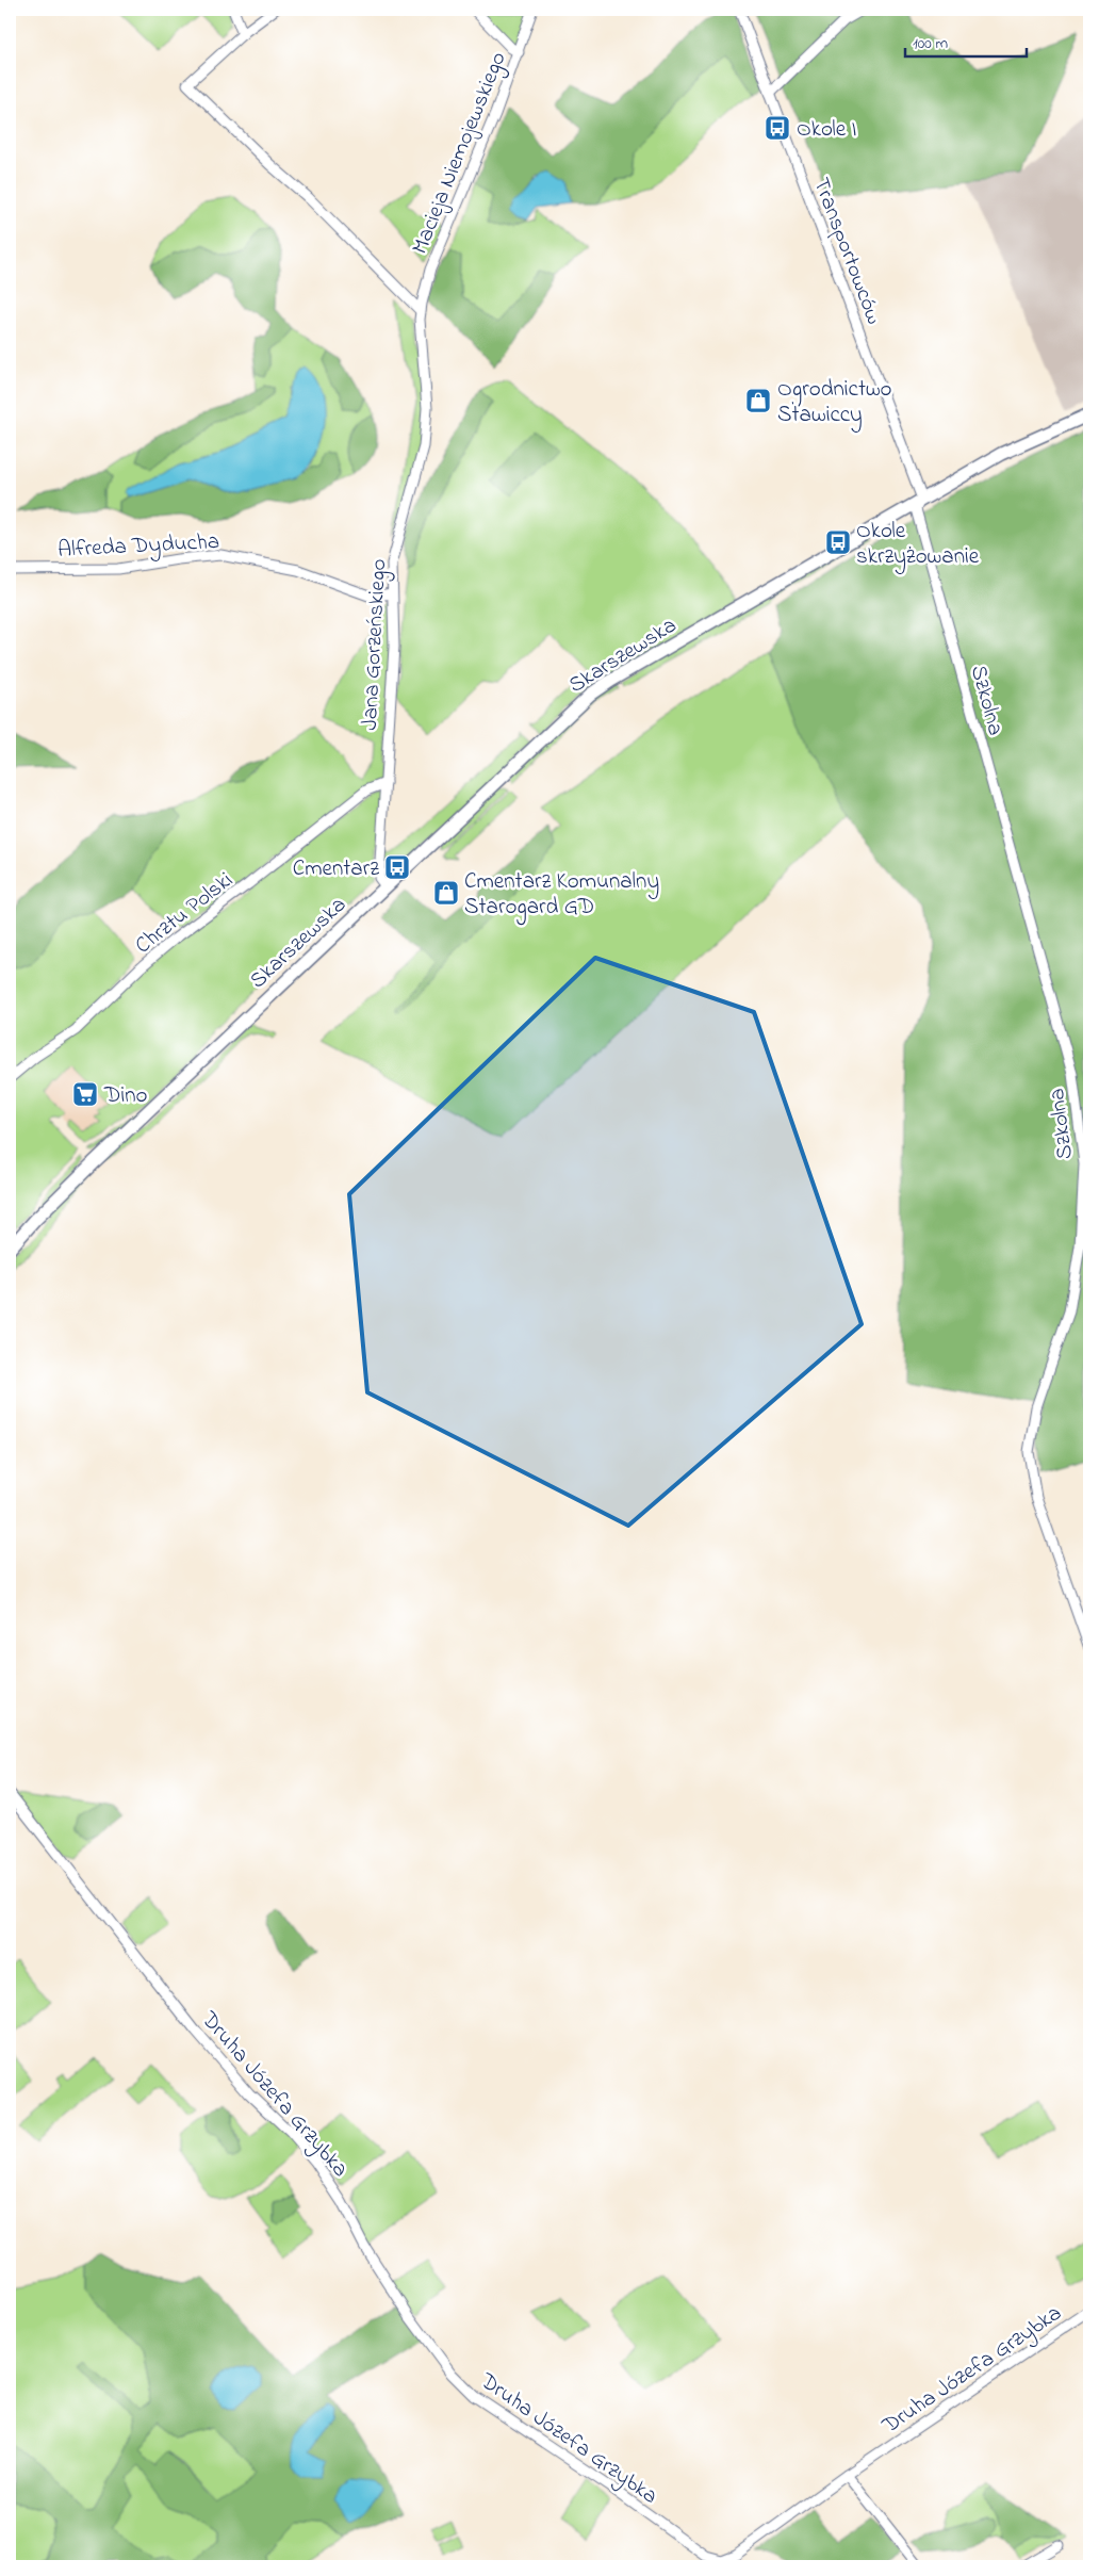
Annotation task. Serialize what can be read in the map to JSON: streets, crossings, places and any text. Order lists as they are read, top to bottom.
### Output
{
  "streets": {
    "main road": ["Skarszewska"],
    "street": [
      "Macieja Niemojewskiego",
      "Transportowców",
      "Alfreda Dyducha",
      "Jana Gorzeńskiego",
      "Szkolna",
      "Chrztu Polski",
      "Druha Józefa Grzybka"
    ]
  },
  "crossings": [
    ["Macieja Niemojewskiego", "Jana Gorzeńskiego"],
    ["Transportowców", "Skarszewska"],
    ["Transportowców", "Szkolna"],
    ["Alfreda Dyducha", "Jana Gorzeńskiego"],
    ["Jana Gorzeńskiego", "Skarszewska"],
    ["Jana Gorzeńskiego", "Chrztu Polski"],
    ["Skarszewska", "Szkolna"]
  ],
  "places": {
    "bus stop": ["Okole I", "Okole skrzyżowanie", "Cmentarz"],
    "shop": ["Ogrodnictwo Stawiccy", "Cmentarz Komunalny Starogard GD"],
    "supermarket": ["Dino"]
  },
  "scale_bar": "100 m"
}
